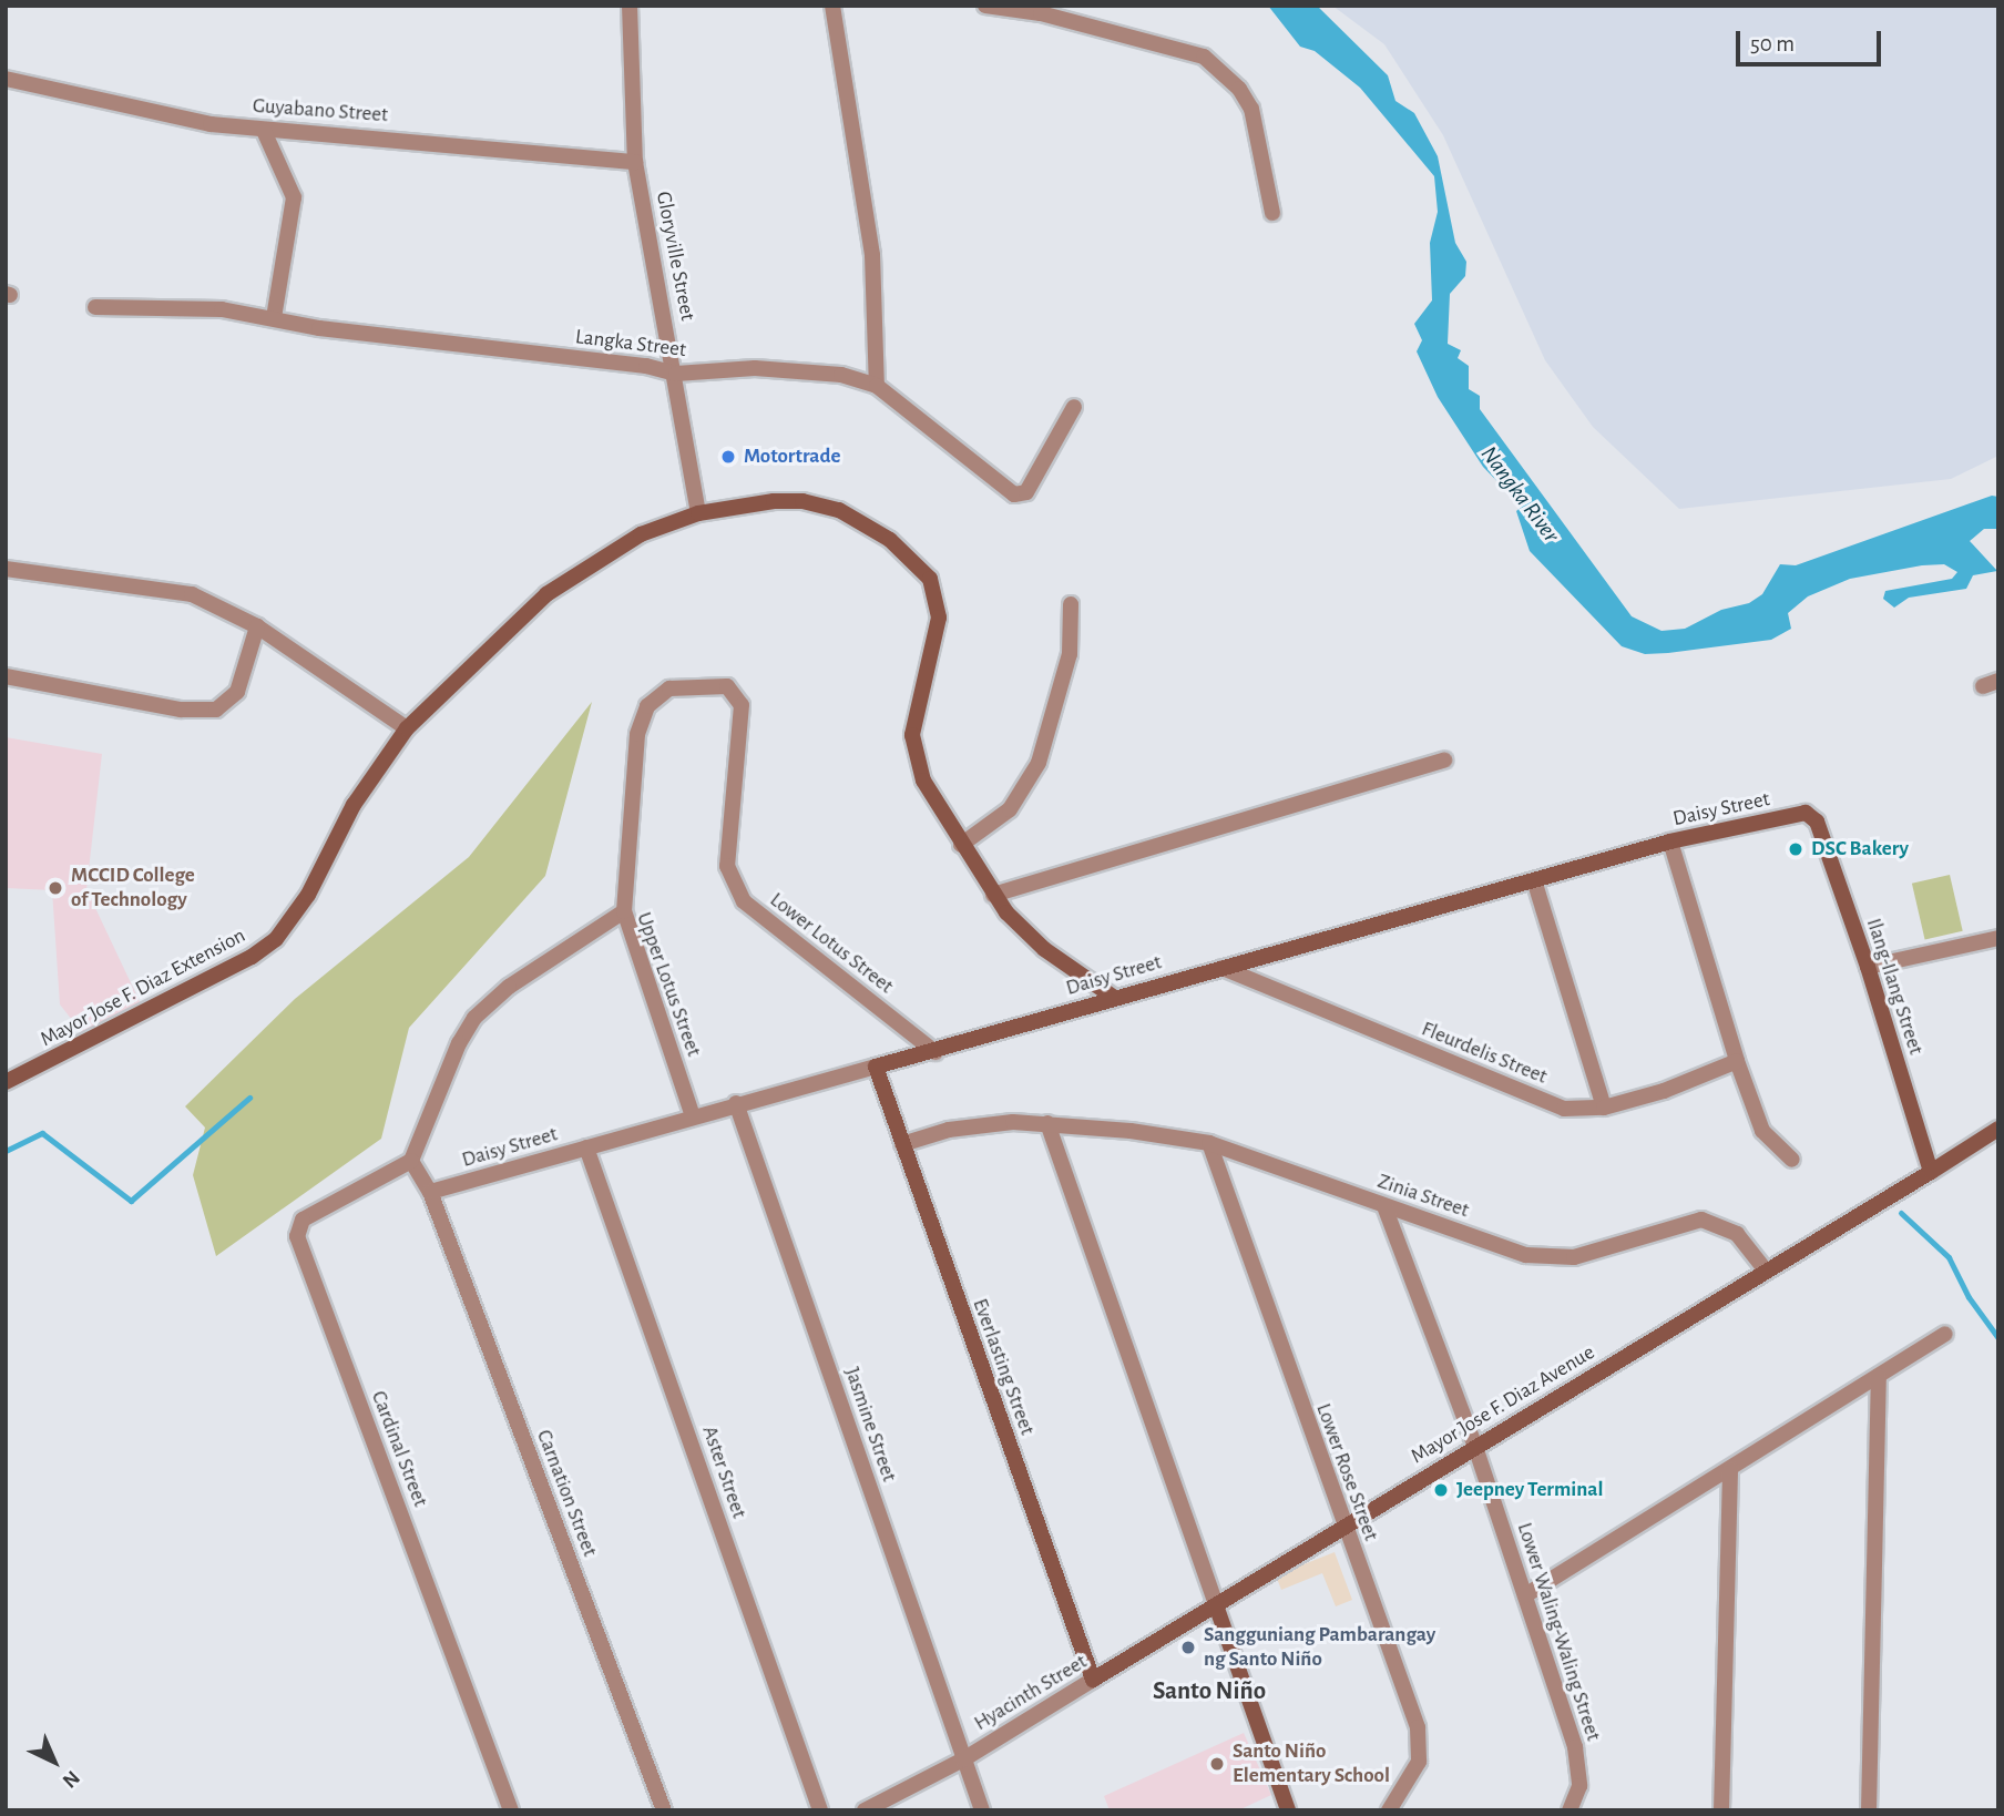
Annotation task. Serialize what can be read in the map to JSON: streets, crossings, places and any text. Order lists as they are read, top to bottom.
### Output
{
  "streets": {
    "street": [
      "Guyabano Street",
      "Gloryville Street",
      "Langka Street",
      "Daisy Street",
      "Lower Lotus Street",
      "Upper Lotus Street",
      "Ilang-Ilang Street",
      "Mayor Jose F. Diaz Extension",
      "Fleurdelis Street",
      "Zinia Street",
      "Everlasting Street",
      "Mayor Jose F. Diaz Avenue",
      "Jasmine Street",
      "Cardinal Street",
      "Aster Street",
      "Lower Rose Street",
      "Carnation Street",
      "Lower Waling-Waling Street",
      "Hyacinth Street"
    ]
  },
  "crossings": [
    ["Guyabano Street", "Gloryville Street"],
    ["Gloryville Street", "Langka Street"],
    ["Gloryville Street", "Mayor Jose F. Diaz Extension"],
    ["Daisy Street", "Lower Lotus Street"],
    ["Daisy Street", "Upper Lotus Street"],
    ["Daisy Street", "Ilang-Ilang Street"],
    ["Daisy Street", "Mayor Jose F. Diaz Extension"],
    ["Daisy Street", "Fleurdelis Street"],
    ["Daisy Street", "Everlasting Street"],
    ["Daisy Street", "Jasmine Street"],
    ["Daisy Street", "Aster Street"],
    ["Daisy Street", "Carnation Street"],
    ["Lower Lotus Street", "Upper Lotus Street"],
    ["Upper Lotus Street", "Cardinal Street"],
    ["Ilang-Ilang Street", "Mayor Jose F. Diaz Avenue"],
    ["Zinia Street", "Everlasting Street"],
    ["Zinia Street", "Mayor Jose F. Diaz Avenue"],
    ["Zinia Street", "Lower Rose Street"],
    ["Zinia Street", "Lower Waling-Waling Street"],
    ["Everlasting Street", "Hyacinth Street"],
    ["Mayor Jose F. Diaz Avenue", "Lower Rose Street"],
    ["Mayor Jose F. Diaz Avenue", "Lower Waling-Waling Street"],
    ["Mayor Jose F. Diaz Avenue", "Hyacinth Street"],
    ["Jasmine Street", "Hyacinth Street"]
  ],
  "districts": ["Santo Niño"],
  "water": ["Nangka River"],
  "places": [
    "Motortrade",
    "DSC Bakery",
    "MCCID College of Technology",
    "Jeepney Terminal",
    "Sangguniang Pambarangay ng Santo Niño",
    "Santo Niño Elementary School"
  ],
  "scale_bar": "50 m",
  "north": "bottom right"
}
